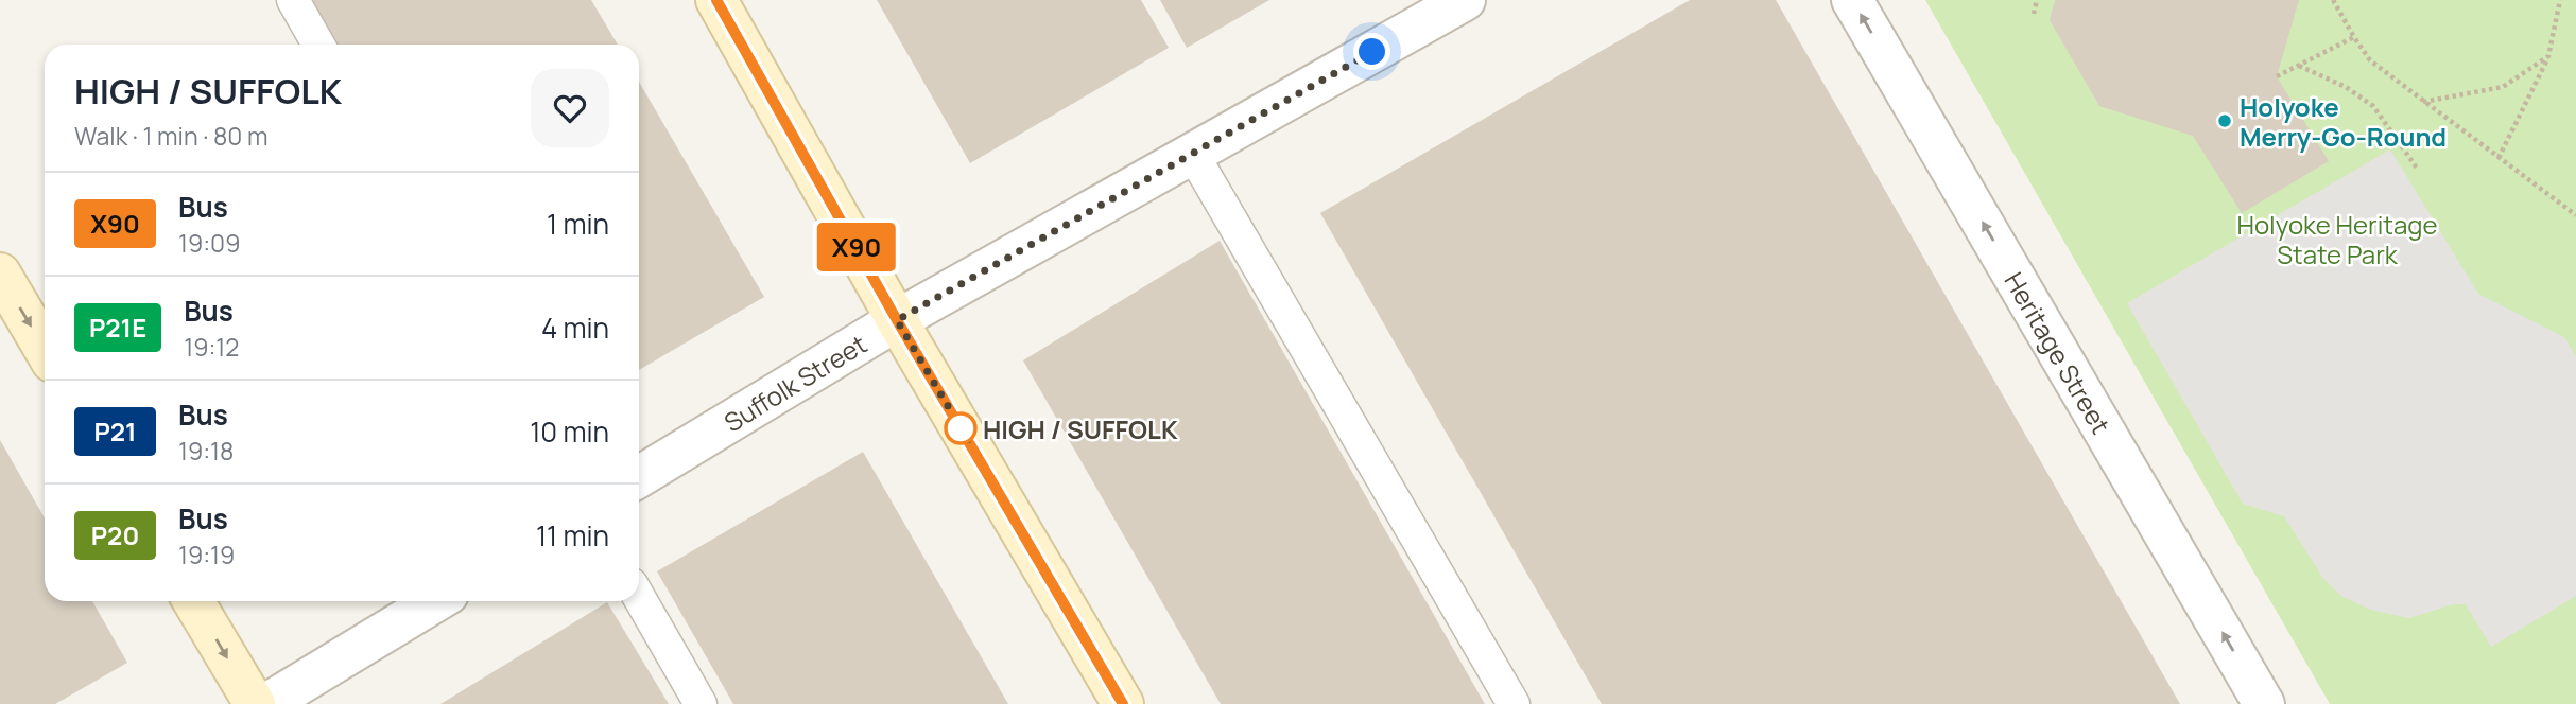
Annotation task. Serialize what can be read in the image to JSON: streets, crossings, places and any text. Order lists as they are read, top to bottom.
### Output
{
  "streets": {
    "street": ["Heritage Street", "Suffolk Street"]
  },
  "one_way": ["Heritage Street"],
  "parks": ["Holyoke Heritage State Park"],
  "places": ["Holyoke Merry-Go-Round", "HIGH / SUFFOLK"],
  "lines": ["bus line X90"],
  "page": {
    "on_map": "X90",
    "heading": ["HIGH / SUFFOLK", "Walk · 1 min · 80 m"],
    "list": [
      {
        "mark": "X90",
        "name": "Bus",
        "note": "19:09",
        "value": "1 min"
      },
      {
        "mark": "P21E",
        "name": "Bus",
        "note": "19:12",
        "value": "4 min"
      },
      {
        "mark": "P21",
        "name": "Bus",
        "note": "19:18",
        "value": "10 min"
      },
      {
        "mark": "P20",
        "name": "Bus",
        "note": "19:19",
        "value": "11 min"
      }
    ]
  }
}
